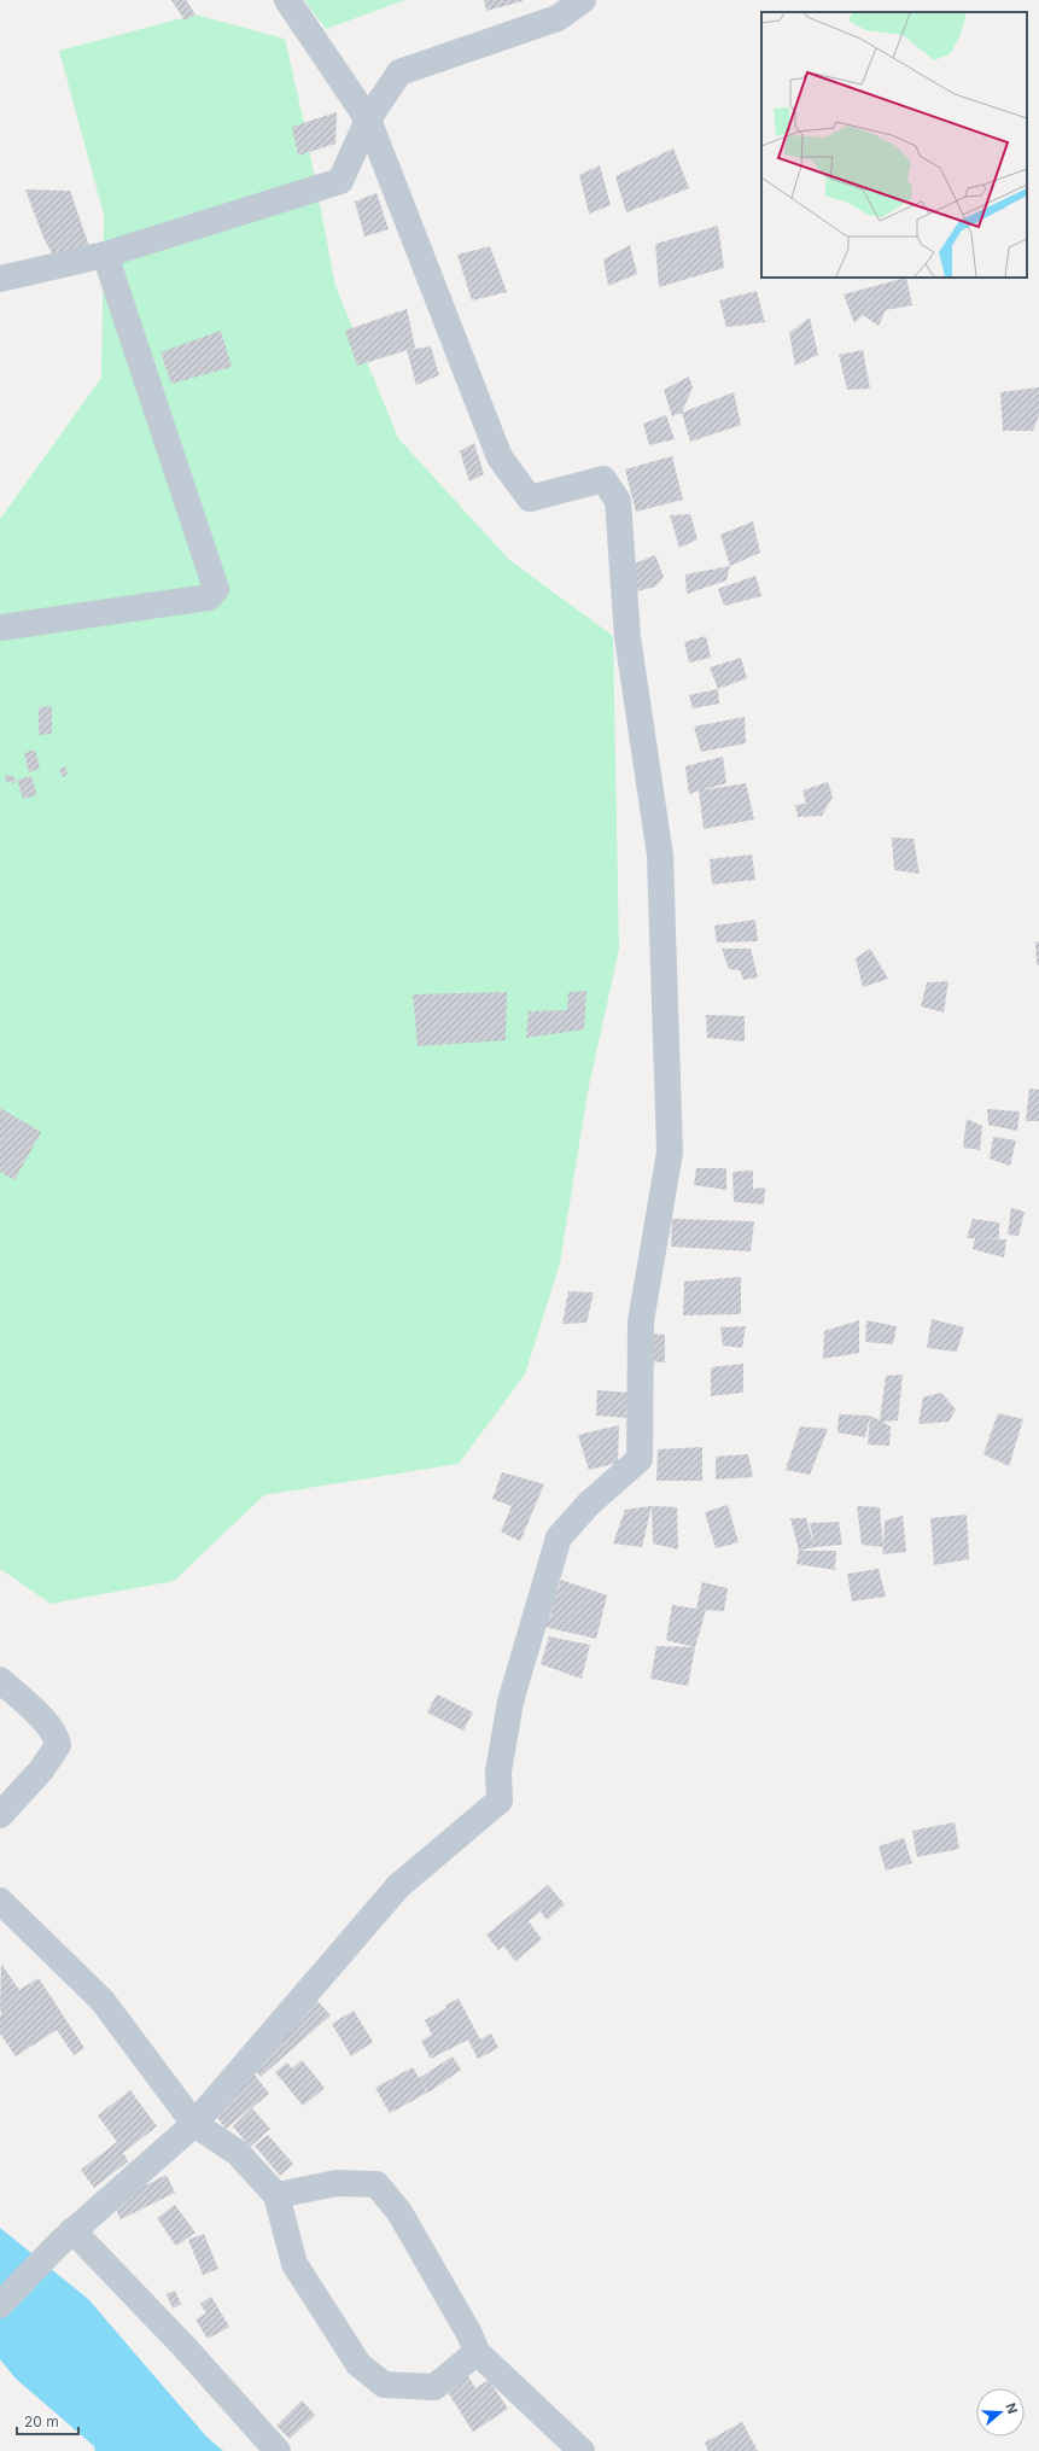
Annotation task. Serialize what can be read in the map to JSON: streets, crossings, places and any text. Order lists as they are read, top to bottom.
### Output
{
  "scale_bar": "20 m",
  "north": "right"
}
